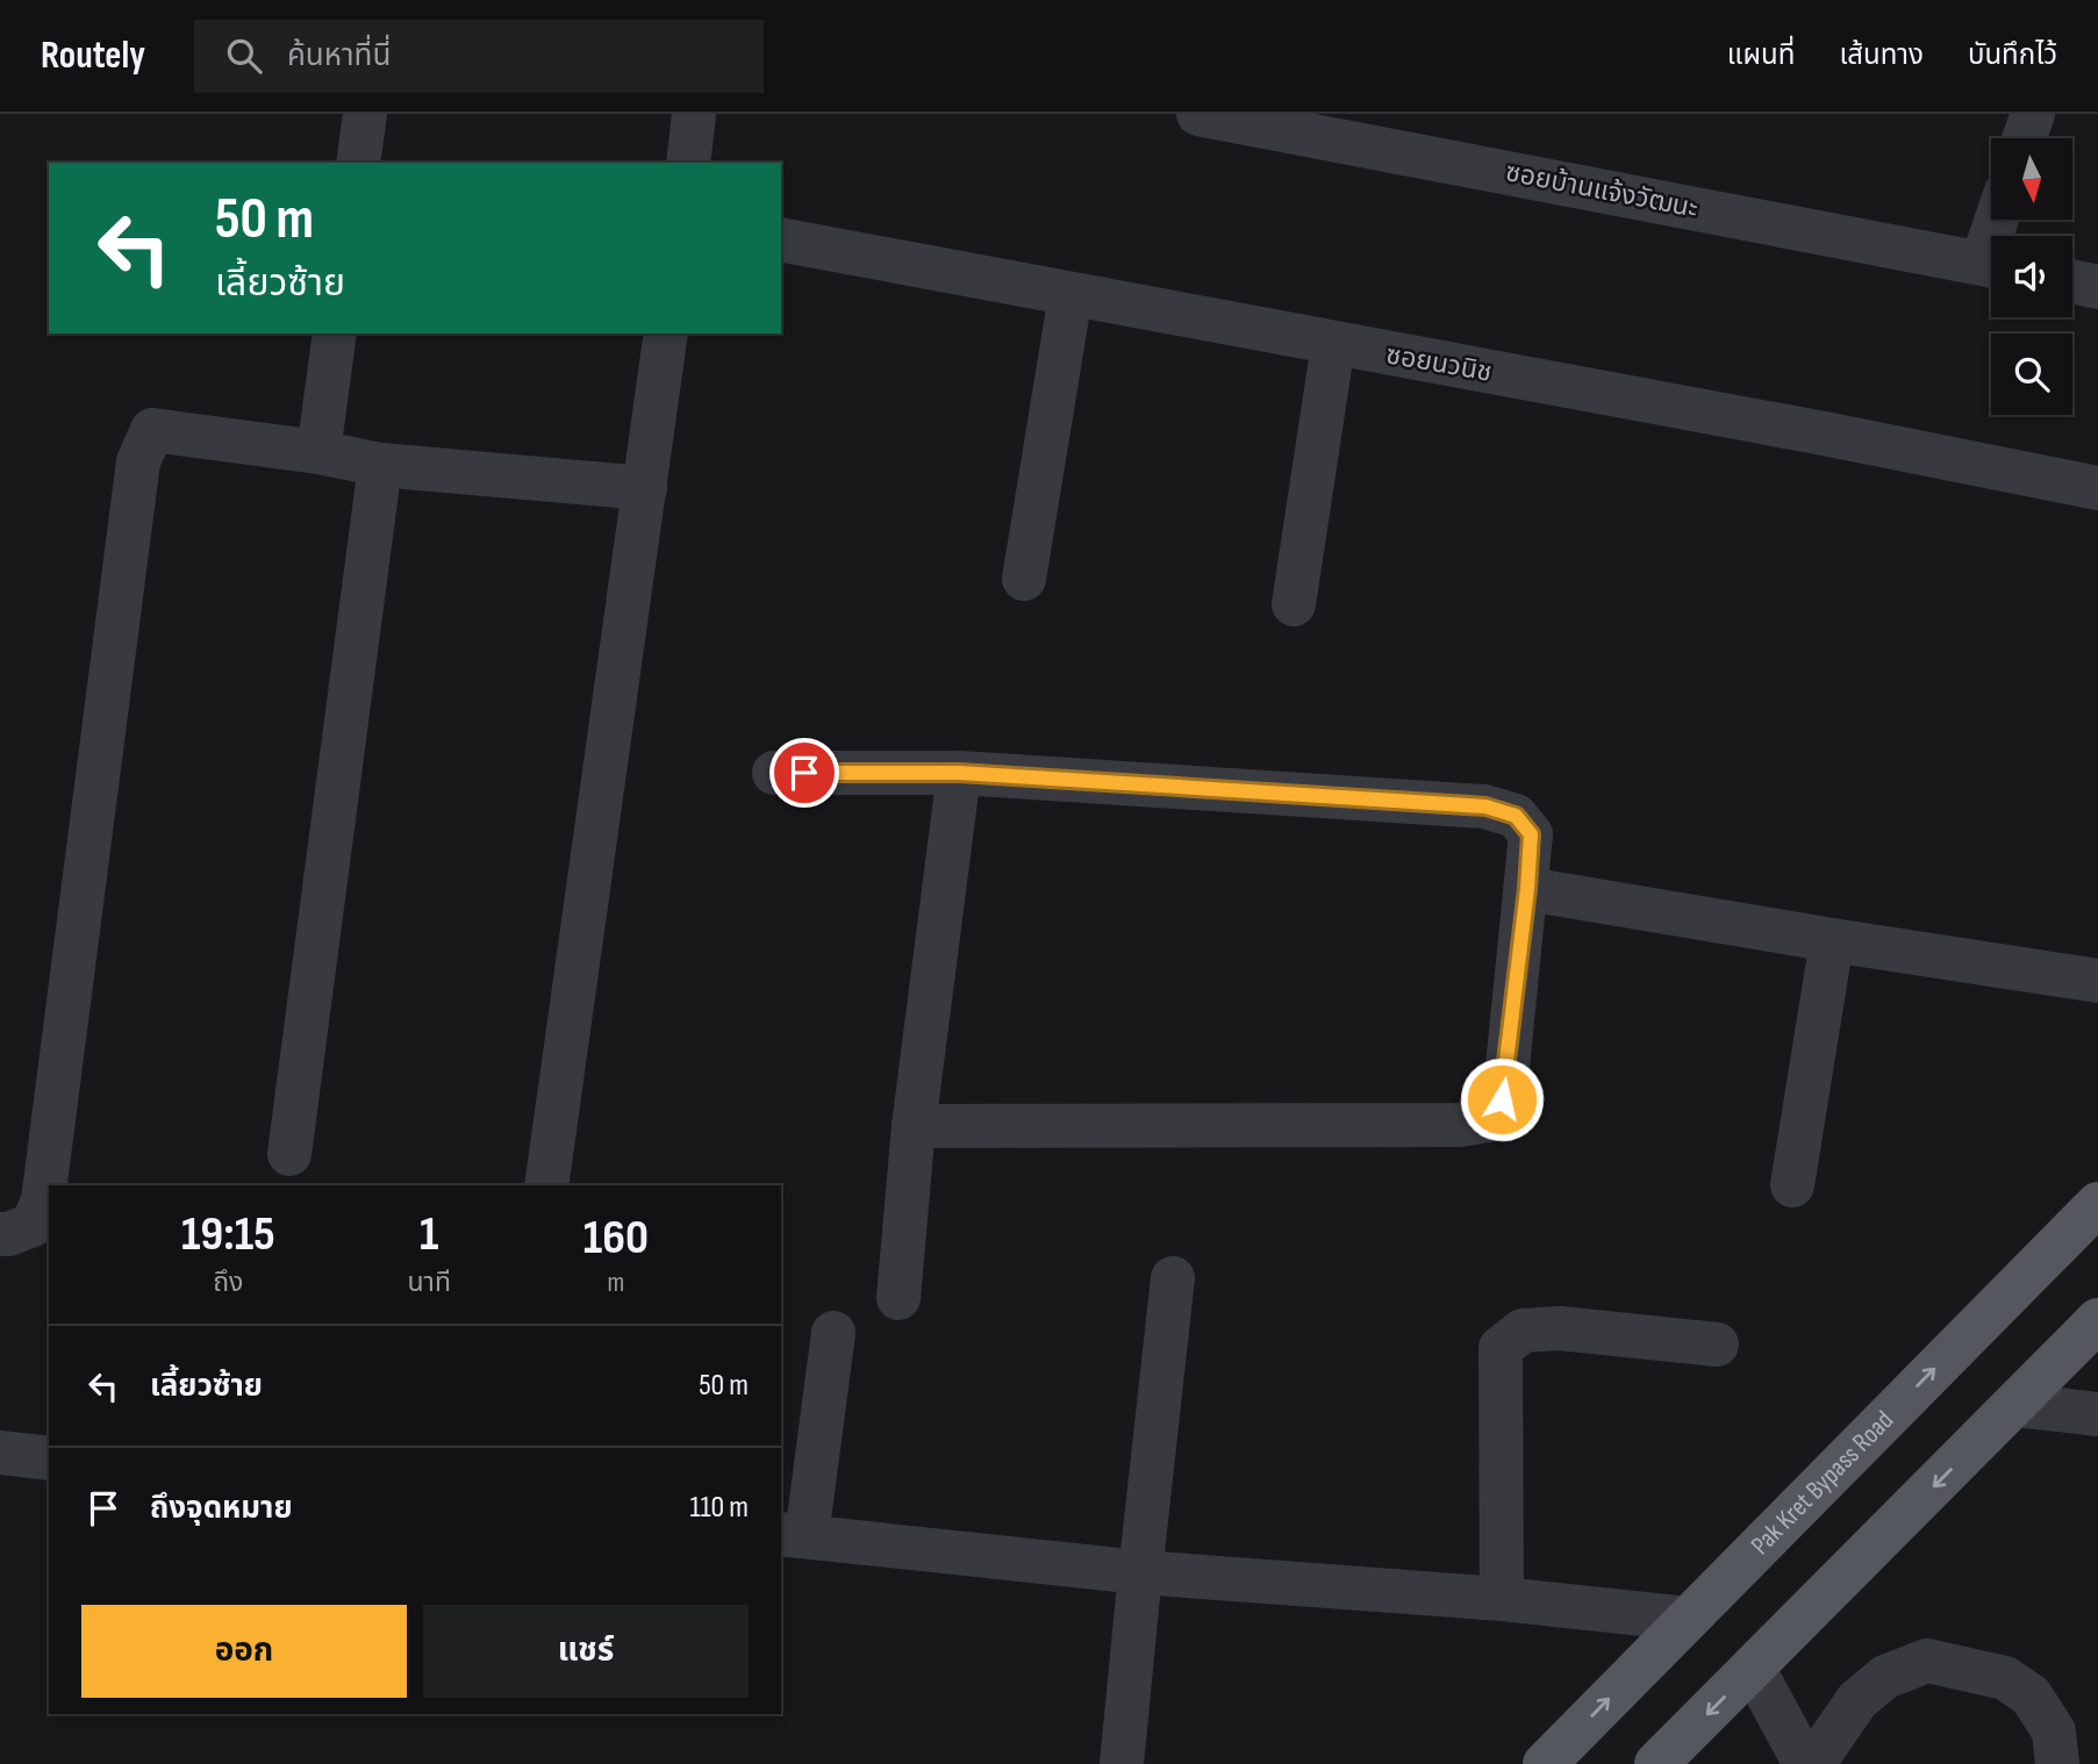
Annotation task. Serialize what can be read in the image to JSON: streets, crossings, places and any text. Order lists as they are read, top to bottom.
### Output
{
  "streets": {
    "main road": ["Pak Kret Bypass Road"],
    "street": ["ซอยบ้านแจ้งวัฒนะ", "ซอยนวนิช"]
  },
  "north": "bottom",
  "page": {
    "header": "Routely",
    "search": "ค้นหาที่นี่",
    "nav": ["แผนที่", "เส้นทาง", "บันทึกไว้"],
    "turn": ["50 m", "เลี้ยวซ้าย"],
    "eta": [
      "19:15",
      "ถึง",
      "1",
      "นาที",
      "160",
      "m"
    ],
    "list": [
      {
        "name": "เลี้ยวซ้าย",
        "value": "50 m"
      },
      {
        "name": "ถึงจุดหมาย",
        "value": "110 m"
      }
    ],
    "buttons": ["ออก", "แชร์"]
  }
}
